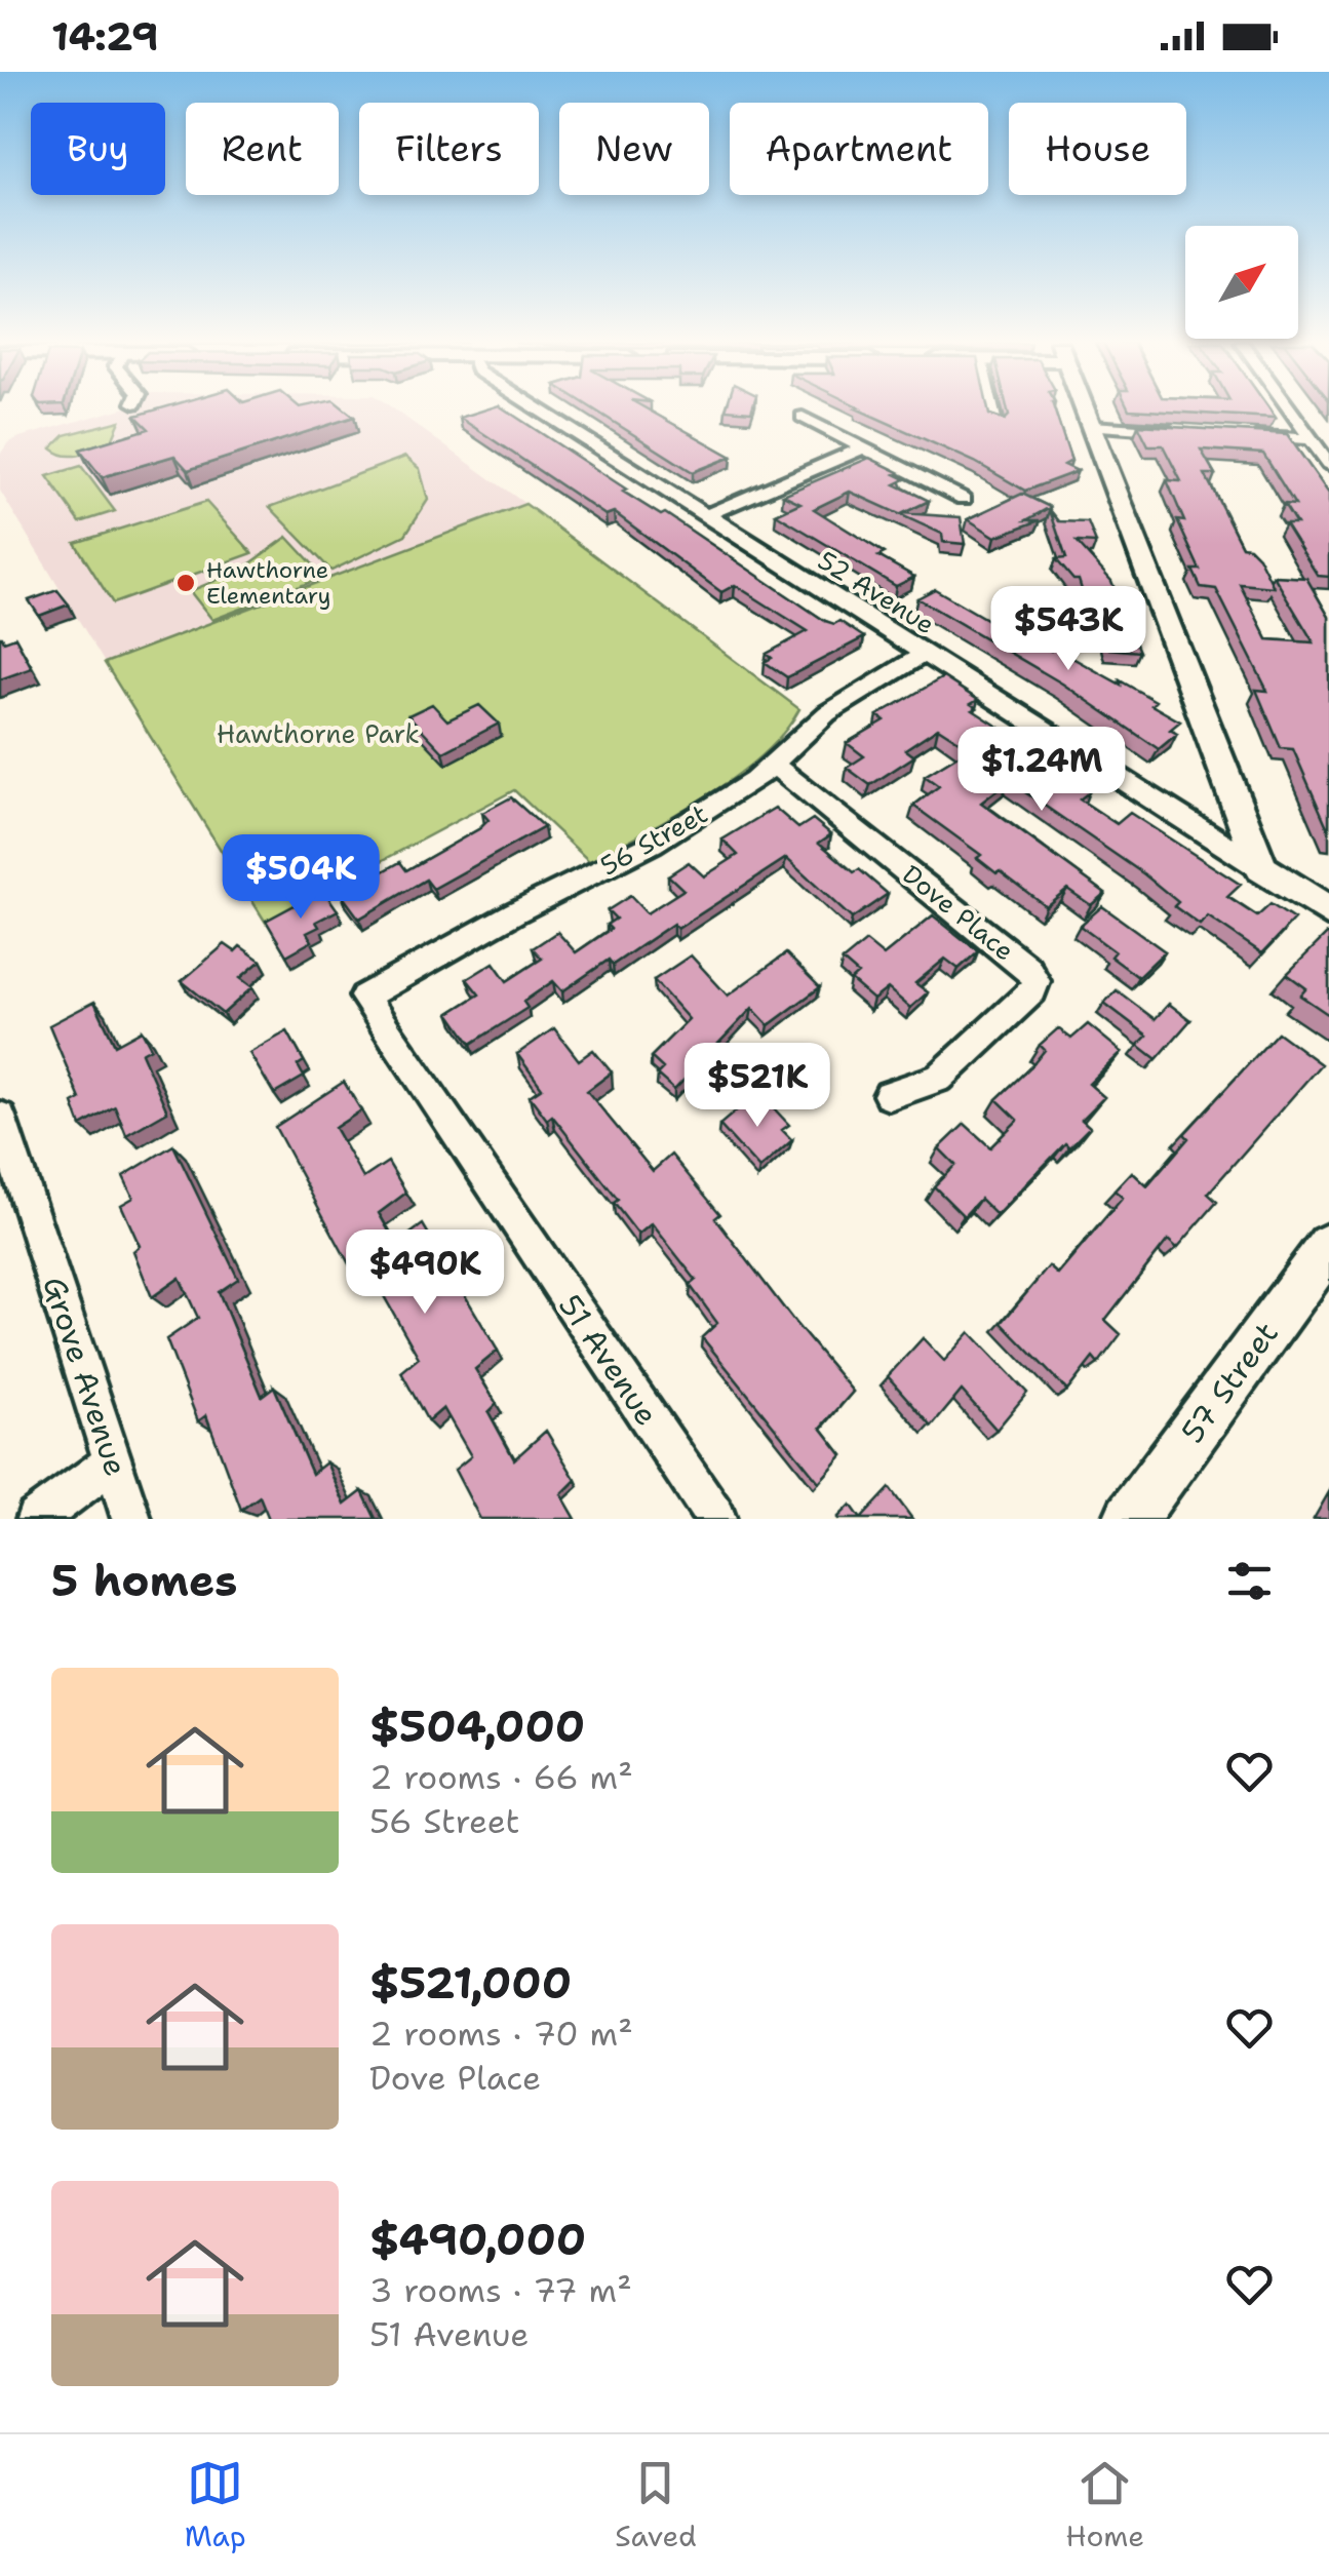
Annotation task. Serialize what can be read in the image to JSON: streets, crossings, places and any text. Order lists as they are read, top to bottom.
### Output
{
  "streets": {
    "street": [
      "52 Avenue",
      "56 Street",
      "Dove Place",
      "51 Avenue",
      "Grove Avenue",
      "57 Street"
    ]
  },
  "crossings": [
    ["52 Avenue", "56 Street"],
    ["56 Street", "Dove Place"],
    ["56 Street", "51 Avenue"]
  ],
  "parks": ["Hawthorne Park"],
  "places": ["Hawthorne Elementary"],
  "north": "top right",
  "page": {
    "status": "14:29",
    "chip": [
      "Buy",
      "Rent",
      "Filters",
      "New",
      "Apartment",
      "House"
    ],
    "price": [
      "$543K",
      "$1.24M",
      "$504K",
      "$521K",
      "$490K"
    ],
    "heading": "5 homes",
    "list": [
      {
        "name": "$504,000",
        "note": "2 rooms · 66 m² · 56 Street"
      },
      {
        "name": "$521,000",
        "note": "2 rooms · 70 m² · Dove Place"
      },
      {
        "name": "$490,000",
        "note": "3 rooms · 77 m² · 51 Avenue"
      }
    ],
    "tabs": ["Map", "Saved", "Home"]
  }
}
